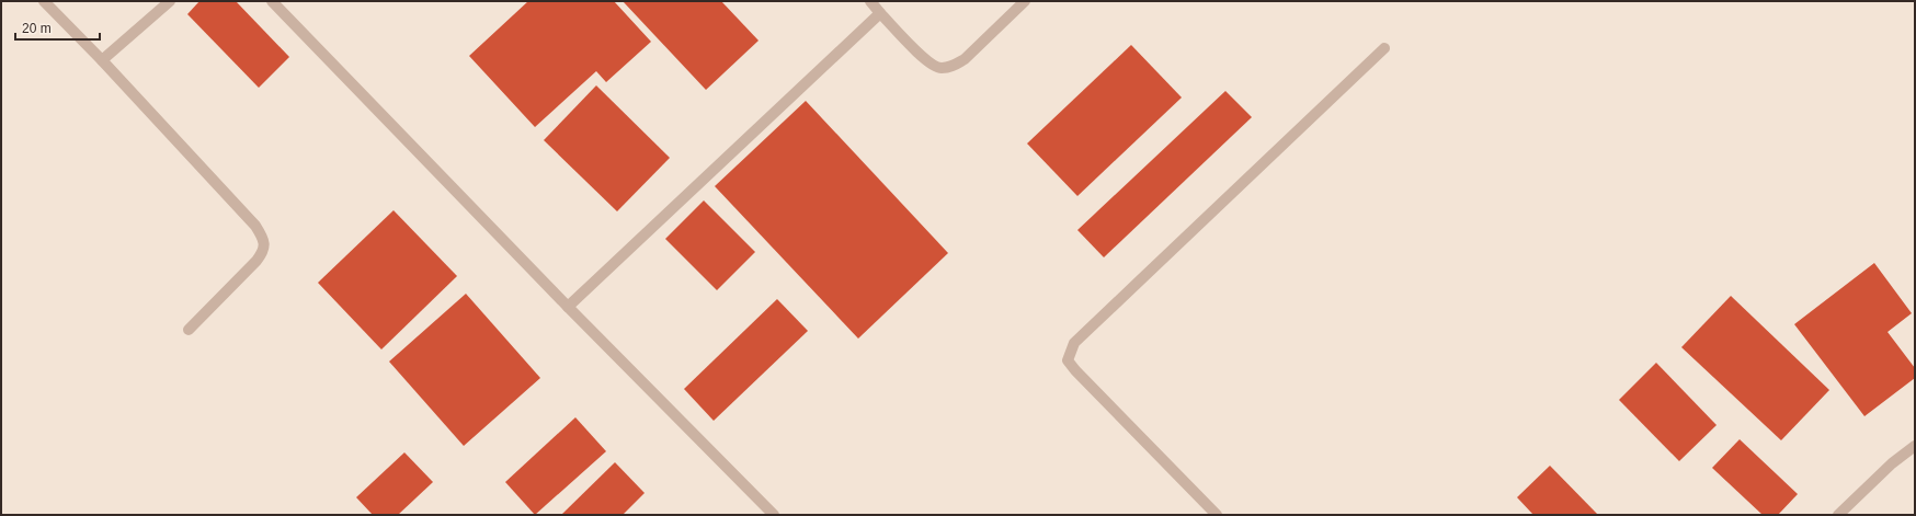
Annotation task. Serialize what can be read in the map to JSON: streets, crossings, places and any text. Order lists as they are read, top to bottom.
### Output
{
  "scale_bar": "20 m"
}
